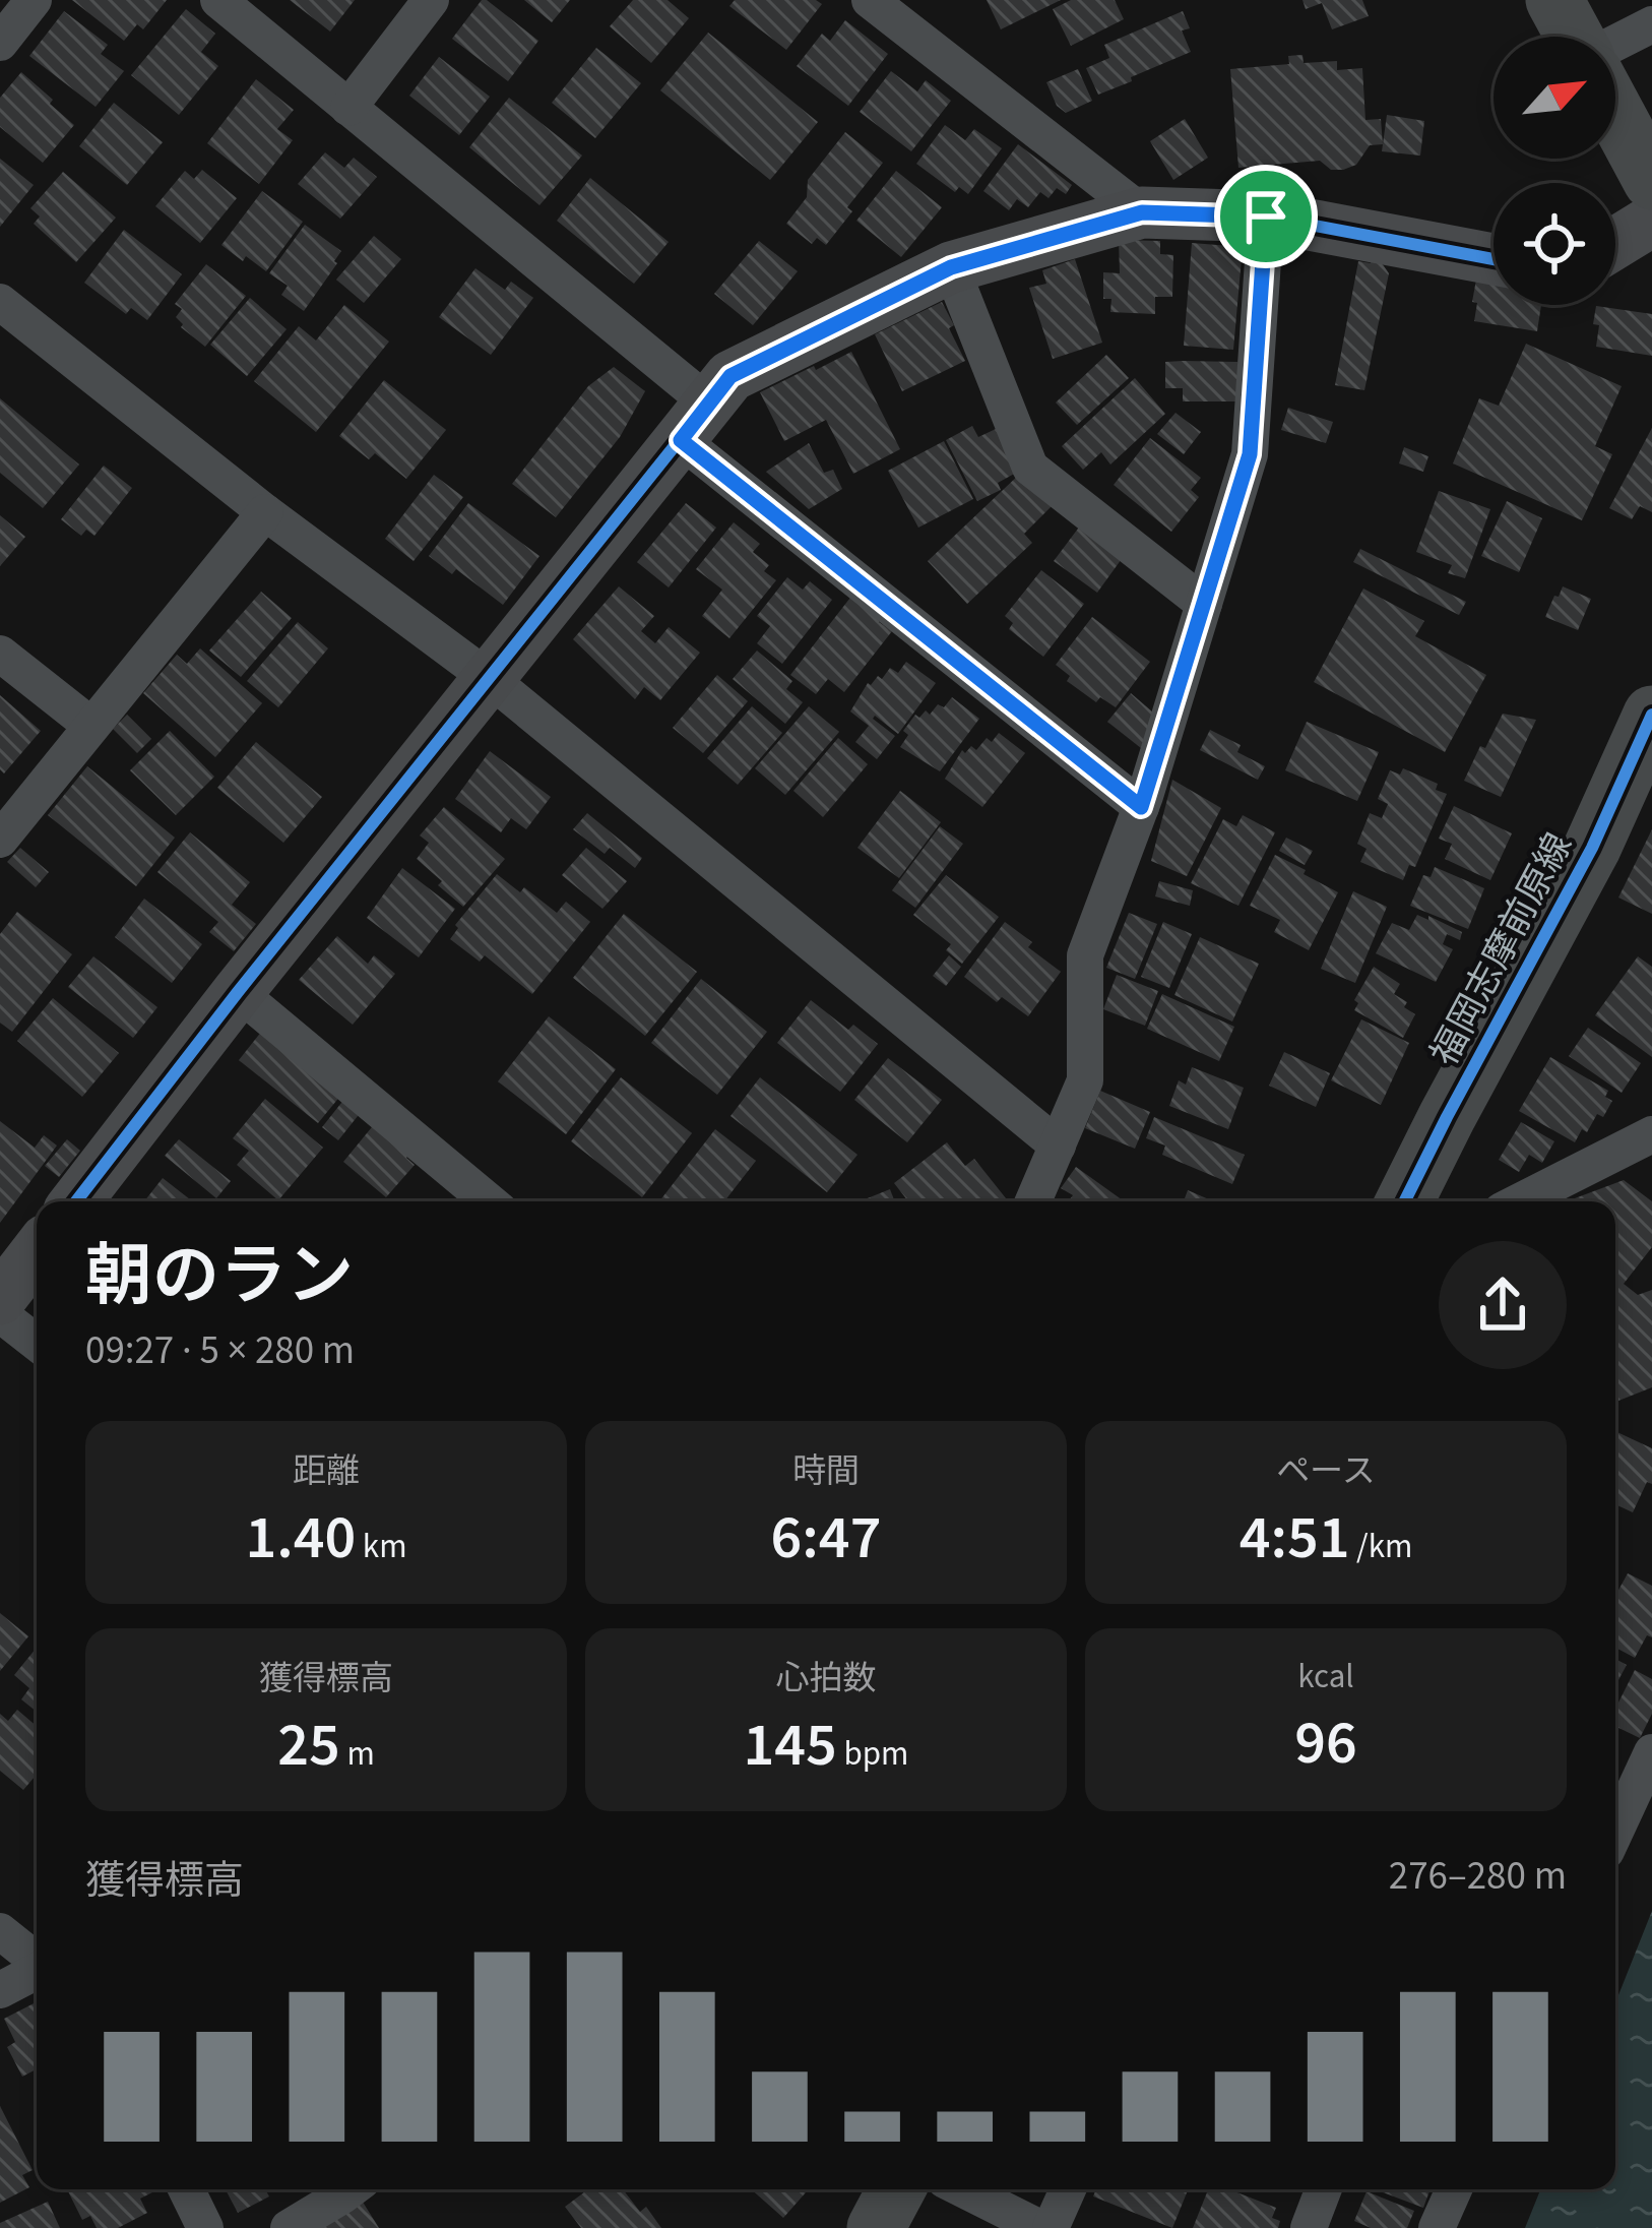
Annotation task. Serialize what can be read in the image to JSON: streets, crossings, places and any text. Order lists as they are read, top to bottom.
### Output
{
  "streets": {
    "main road": ["福岡志摩前原線"]
  },
  "north": "top right",
  "page": {
    "heading": ["朝のラン", "09:27 · 5 × 280 m"],
    "stats": [
      ["距離", "1.40 km"],
      ["時間", "6:47"],
      ["ペース", "4:51 /km"],
      ["獲得標高", "25 m"],
      ["心拍数", "145 bpm"],
      ["kcal", "96"]
    ],
    "chart": ["獲得標高", "276–280 m"]
  }
}
